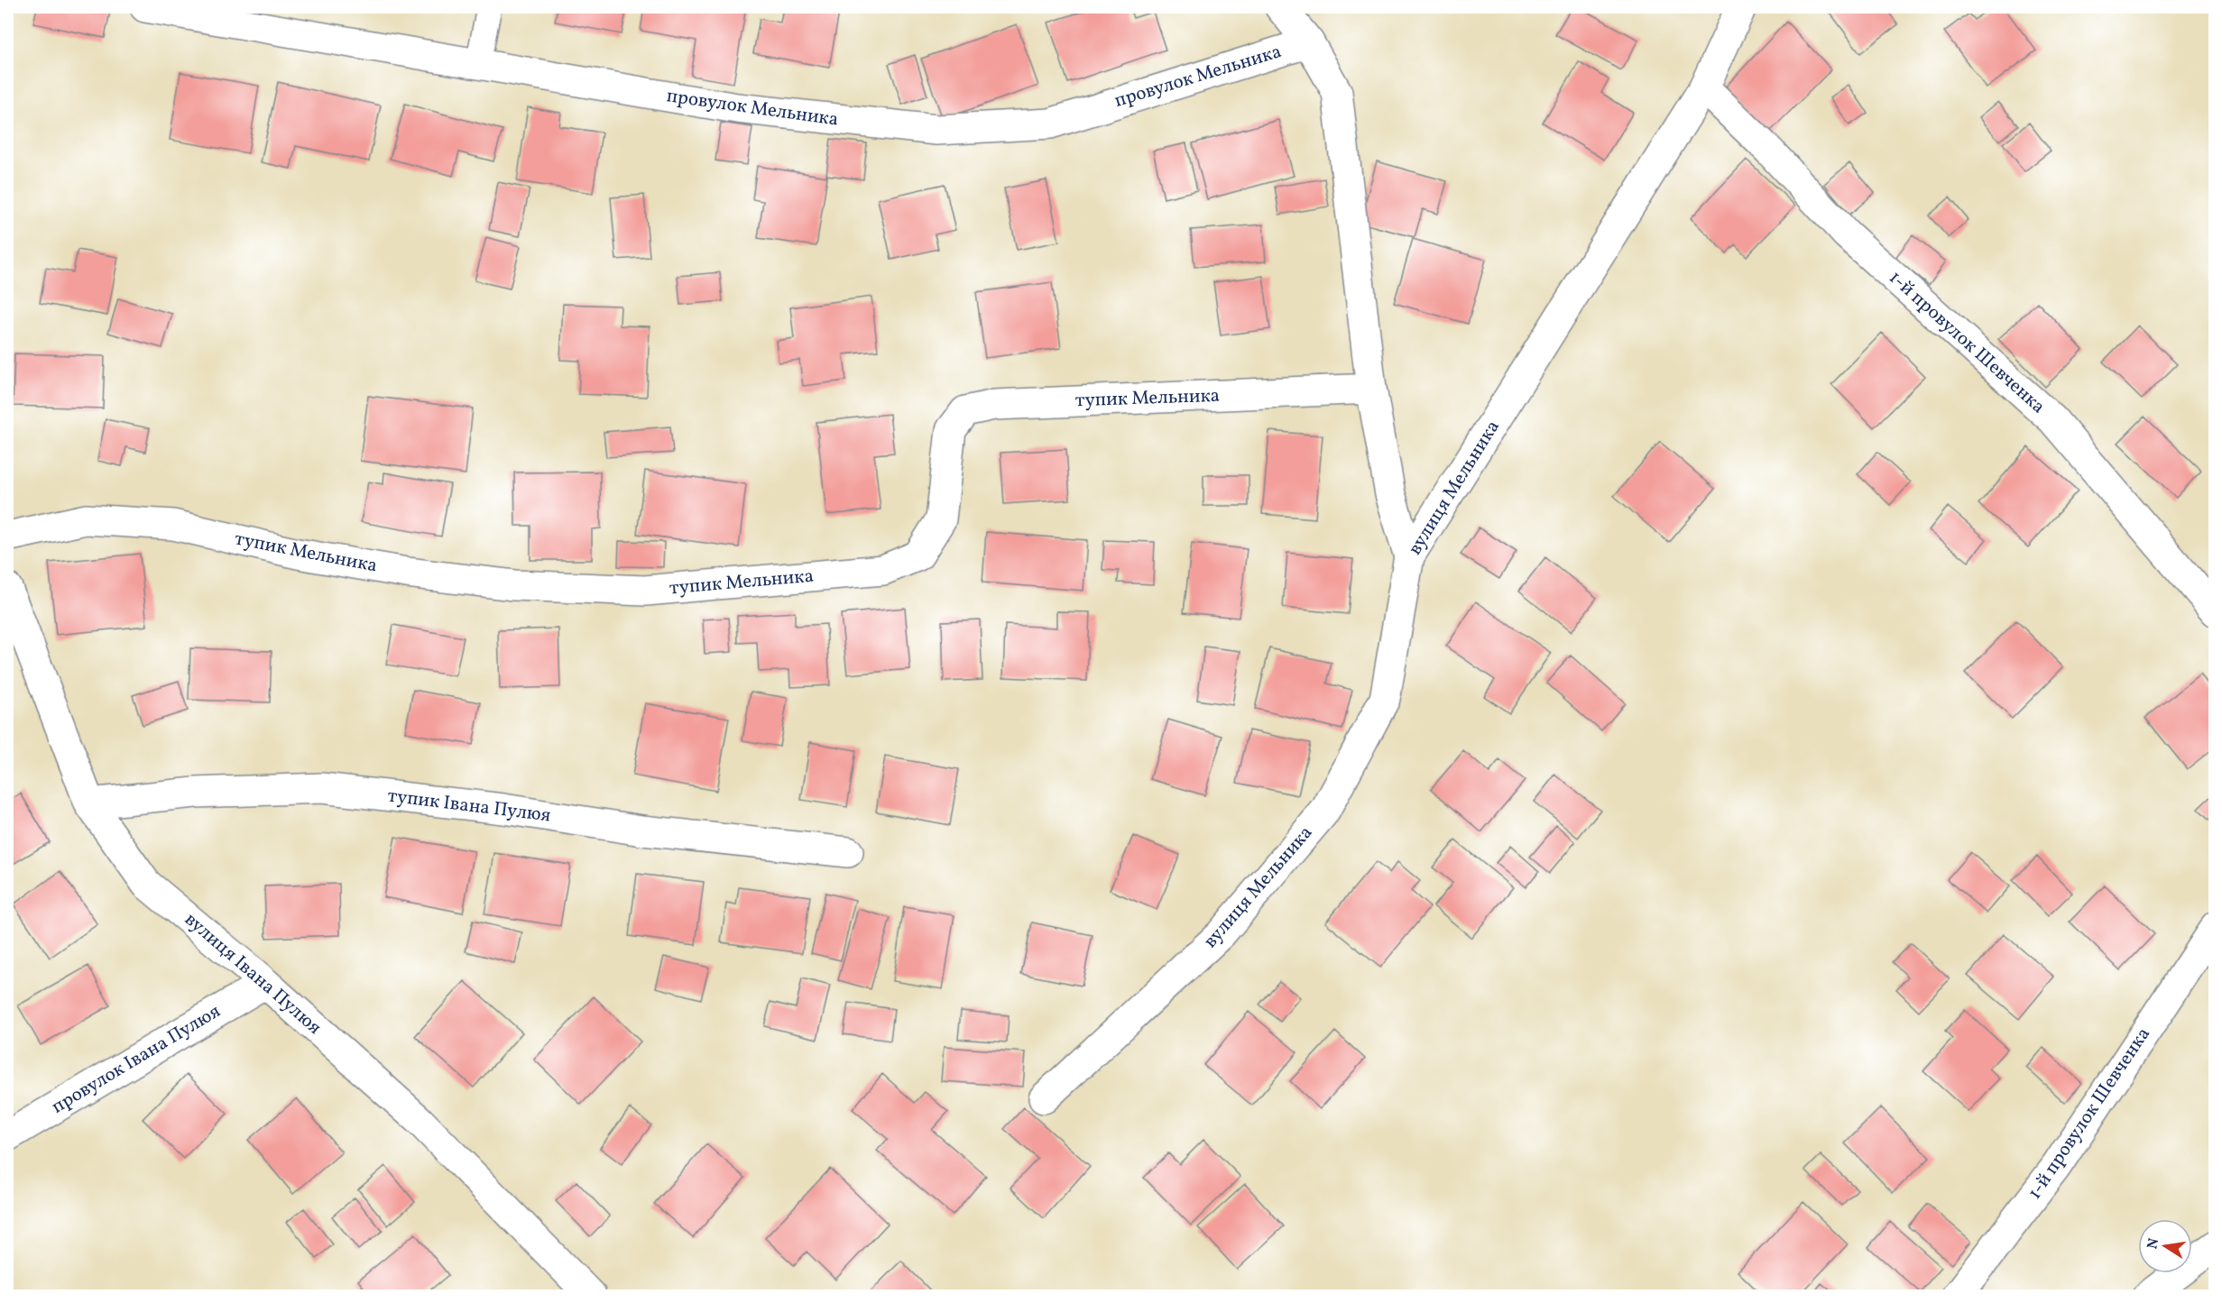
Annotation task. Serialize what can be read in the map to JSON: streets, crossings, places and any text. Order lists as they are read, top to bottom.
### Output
{
  "streets": {
    "street": [
      "провулок Мельника",
      "1-й провулок Шевченка",
      "тупик Мельника",
      "вулиця Мельника",
      "тупик Івана Пулюя",
      "вулиця Івана Пулюя",
      "провулок Івана Пулюя"
    ]
  },
  "crossings": [
    ["1-й провулок Шевченка", "вулиця Мельника"],
    ["тупик Івана Пулюя", "вулиця Івана Пулюя"],
    ["вулиця Івана Пулюя", "провулок Івана Пулюя"]
  ],
  "north": "left"
}
